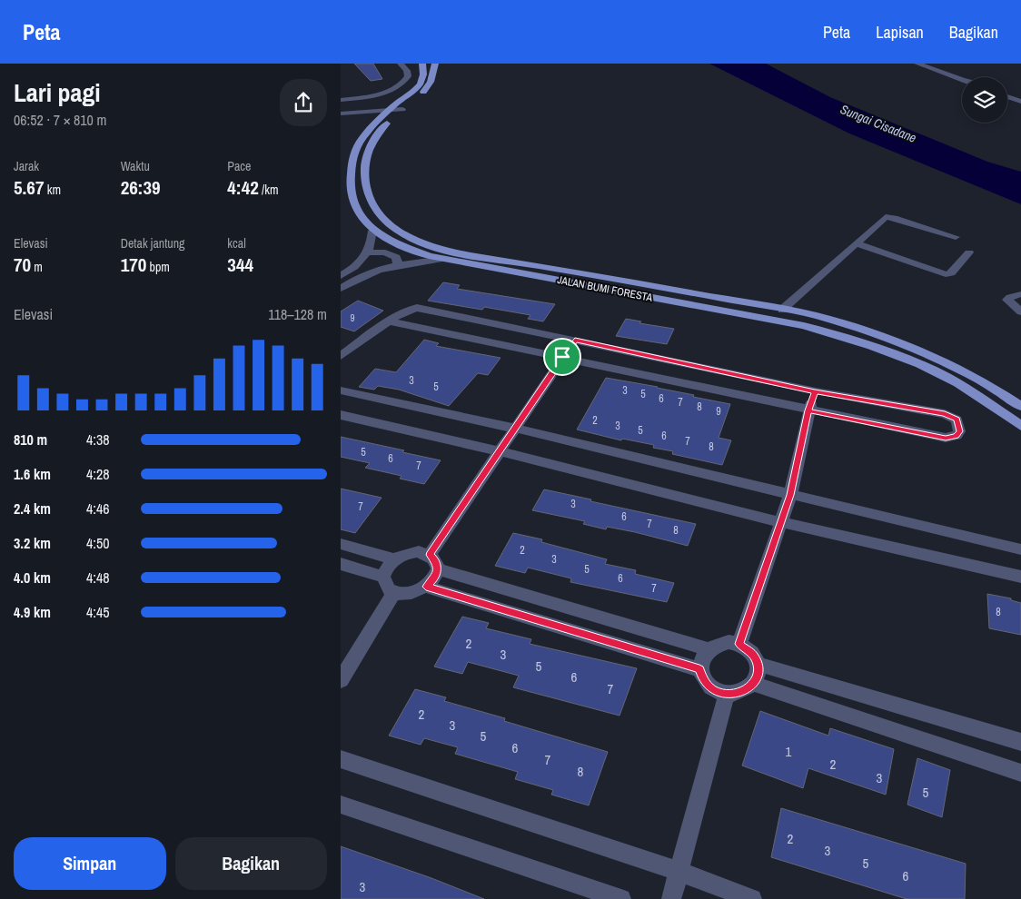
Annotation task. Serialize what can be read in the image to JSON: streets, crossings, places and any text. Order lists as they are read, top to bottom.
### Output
{
  "streets": {
    "main road": ["JALAN BUMI FORESTA"]
  },
  "water": ["Sungai Cisadane"],
  "house_numbers": [
    "9",
    "3",
    "5",
    "3",
    "5",
    "6",
    "7",
    "8",
    "9",
    "2",
    "3",
    "5",
    "6",
    "7",
    "8",
    "5",
    "6",
    "7",
    "3",
    "7",
    "6",
    "7",
    "8",
    "2",
    "3",
    "5",
    "6",
    "7",
    "8",
    "2",
    "3",
    "5",
    "6",
    "7",
    "2",
    "3",
    "5",
    "6",
    "1",
    "7",
    "2",
    "8",
    "3",
    "5",
    "2",
    "3",
    "5",
    "6",
    "3"
  ],
  "page": {
    "header": "Peta",
    "nav": ["Peta", "Lapisan", "Bagikan"],
    "heading": ["Lari pagi", "06:52 · 7 × 810 m"],
    "stats": [
      ["Jarak", "5.67 km"],
      ["Waktu", "26:39"],
      ["Pace", "4:42 /km"],
      ["Elevasi", "70 m"],
      ["Detak jantung", "170 bpm"],
      ["kcal", "344"]
    ],
    "chart": ["Elevasi", "118–128 m"],
    "list": [
      {
        "name": "810 m",
        "note": "4:38"
      },
      {
        "name": "1.6 km",
        "note": "4:28"
      },
      {
        "name": "2.4 km",
        "note": "4:46"
      },
      {
        "name": "3.2 km",
        "note": "4:50"
      },
      {
        "name": "4.0 km",
        "note": "4:48"
      },
      {
        "name": "4.9 km",
        "note": "4:45"
      }
    ],
    "buttons": ["Simpan", "Bagikan"]
  }
}
